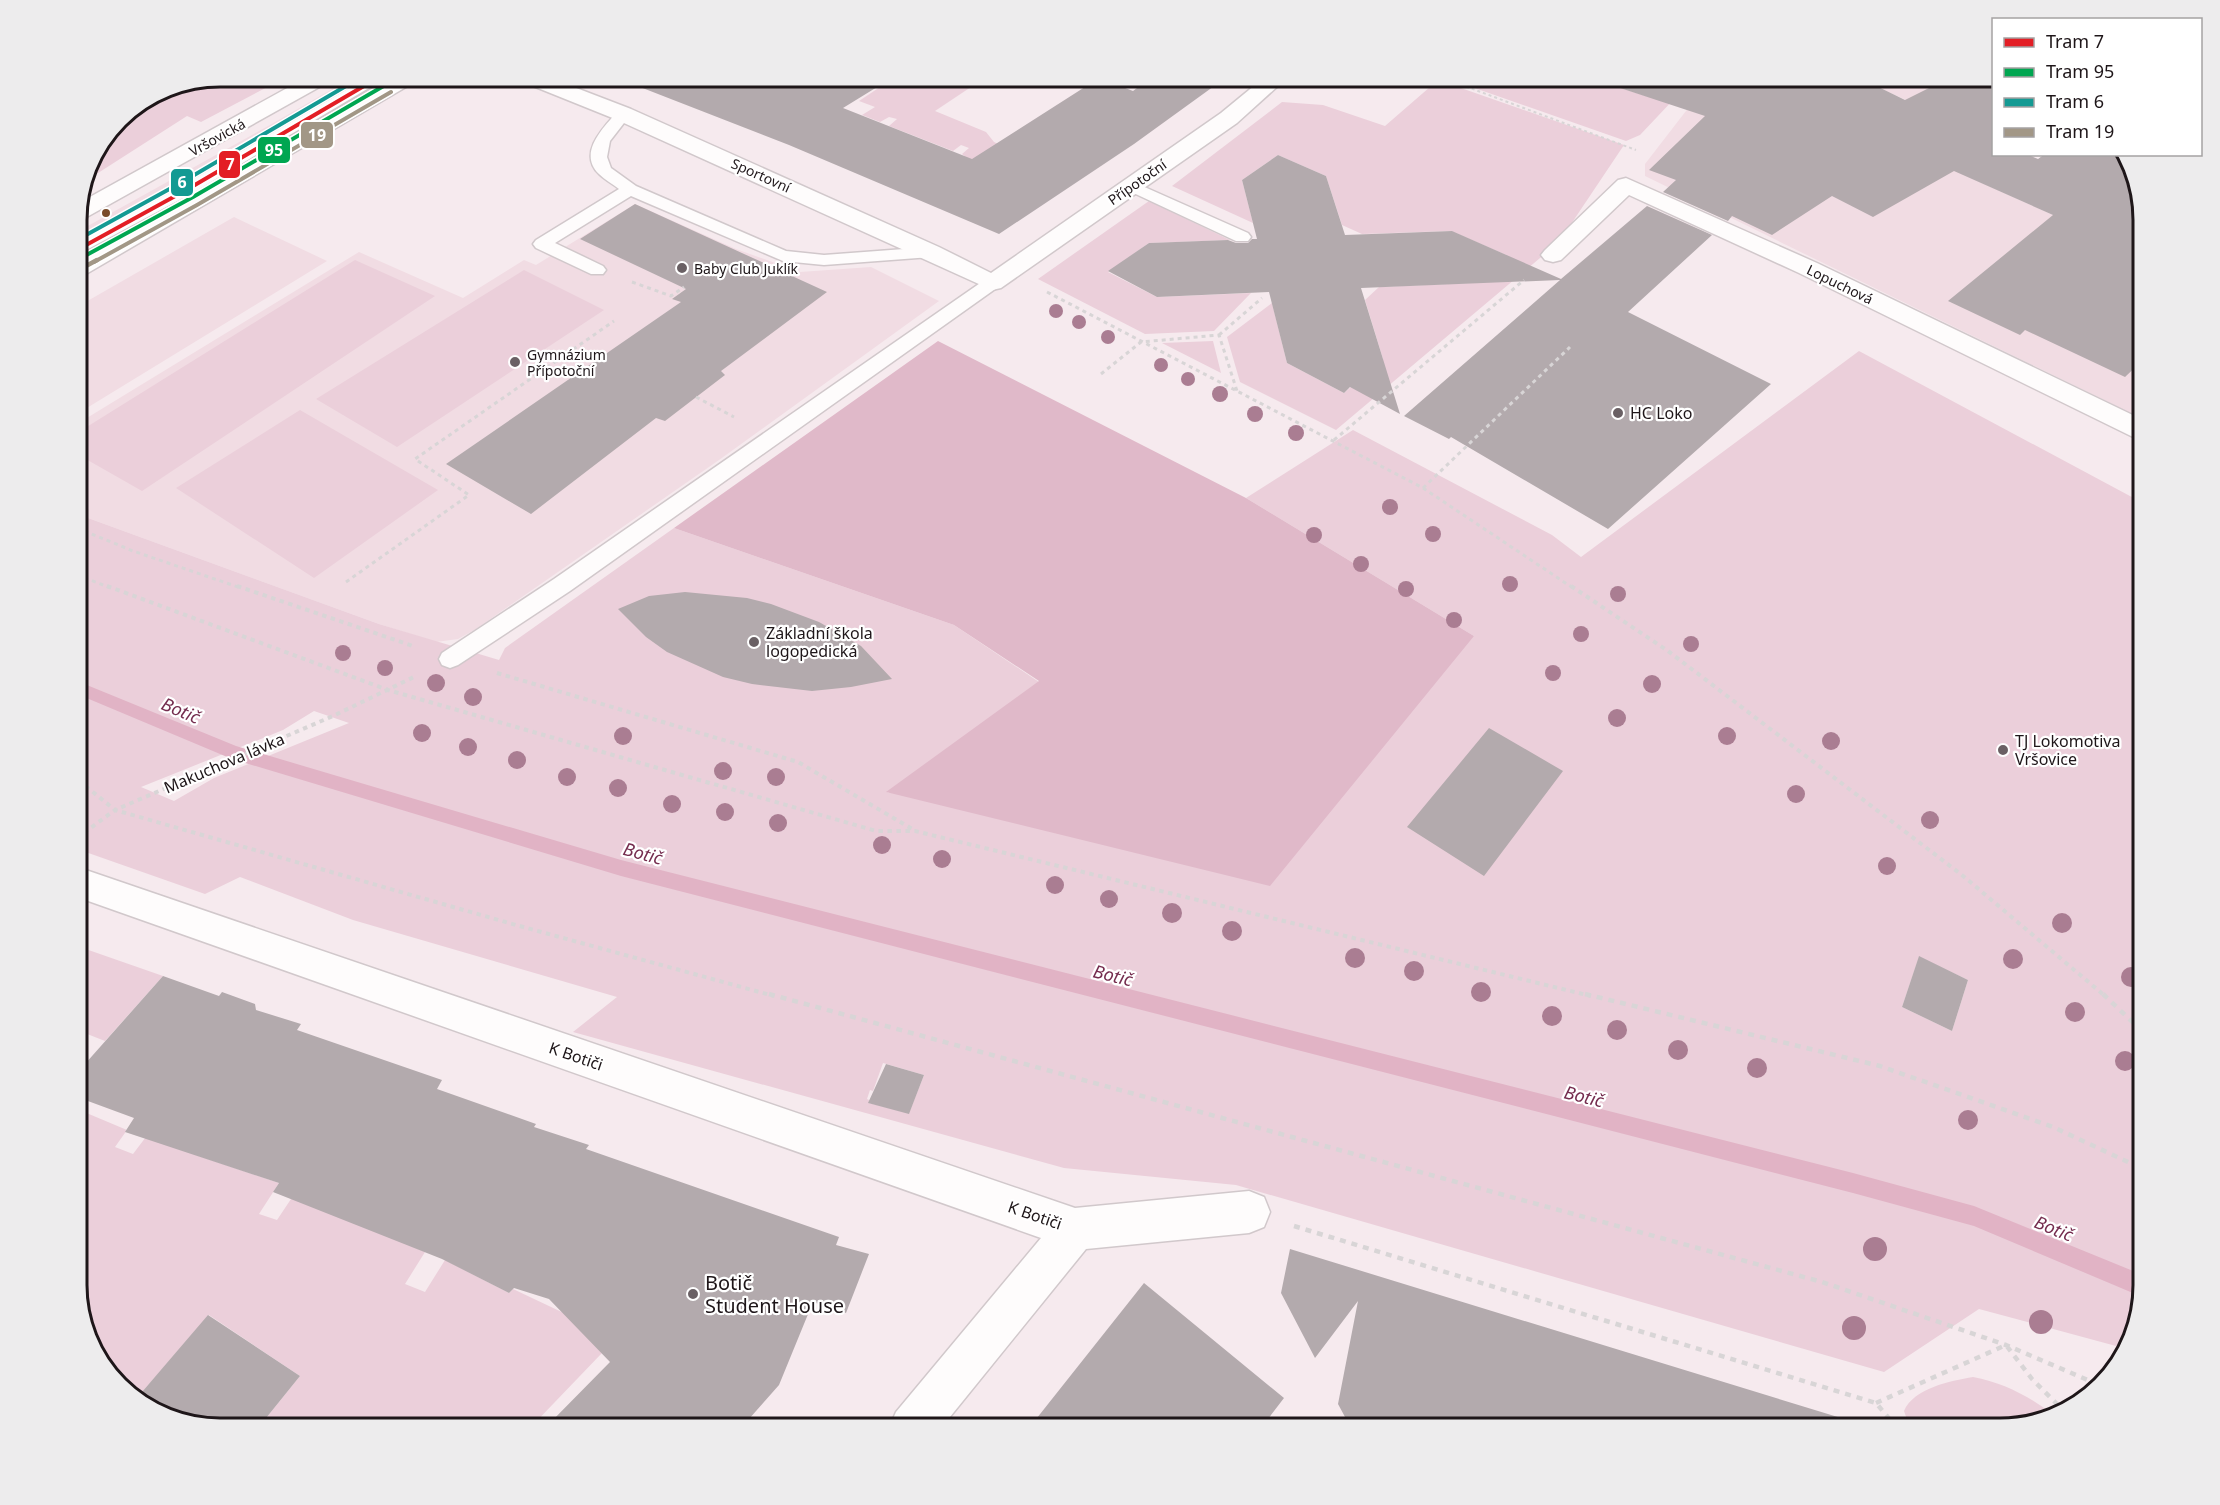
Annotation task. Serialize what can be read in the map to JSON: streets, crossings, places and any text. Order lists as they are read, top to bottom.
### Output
{
  "streets": {
    "street": [
      "Vršovická",
      "Sportovní",
      "Přípotoční",
      "Lopuchová",
      "K Botiči"
    ],
    "path": ["Makuchova lávka"]
  },
  "crossings": [
    ["Sportovní", "Přípotoční"]
  ],
  "water": ["Botič"],
  "places": [
    "Baby Club Juklík",
    "Gymnázium Přípotoční",
    "HC Loko",
    "Základní škola logopedická",
    "TJ Lokomotiva Vršovice",
    "Botič Student House"
  ],
  "lines": [
    "tram line 7",
    "tram line 95",
    "tram line 6",
    "tram line 19"
  ],
  "legend": [
    "Tram 7",
    "Tram 95",
    "Tram 6",
    "Tram 19"
  ]
}
